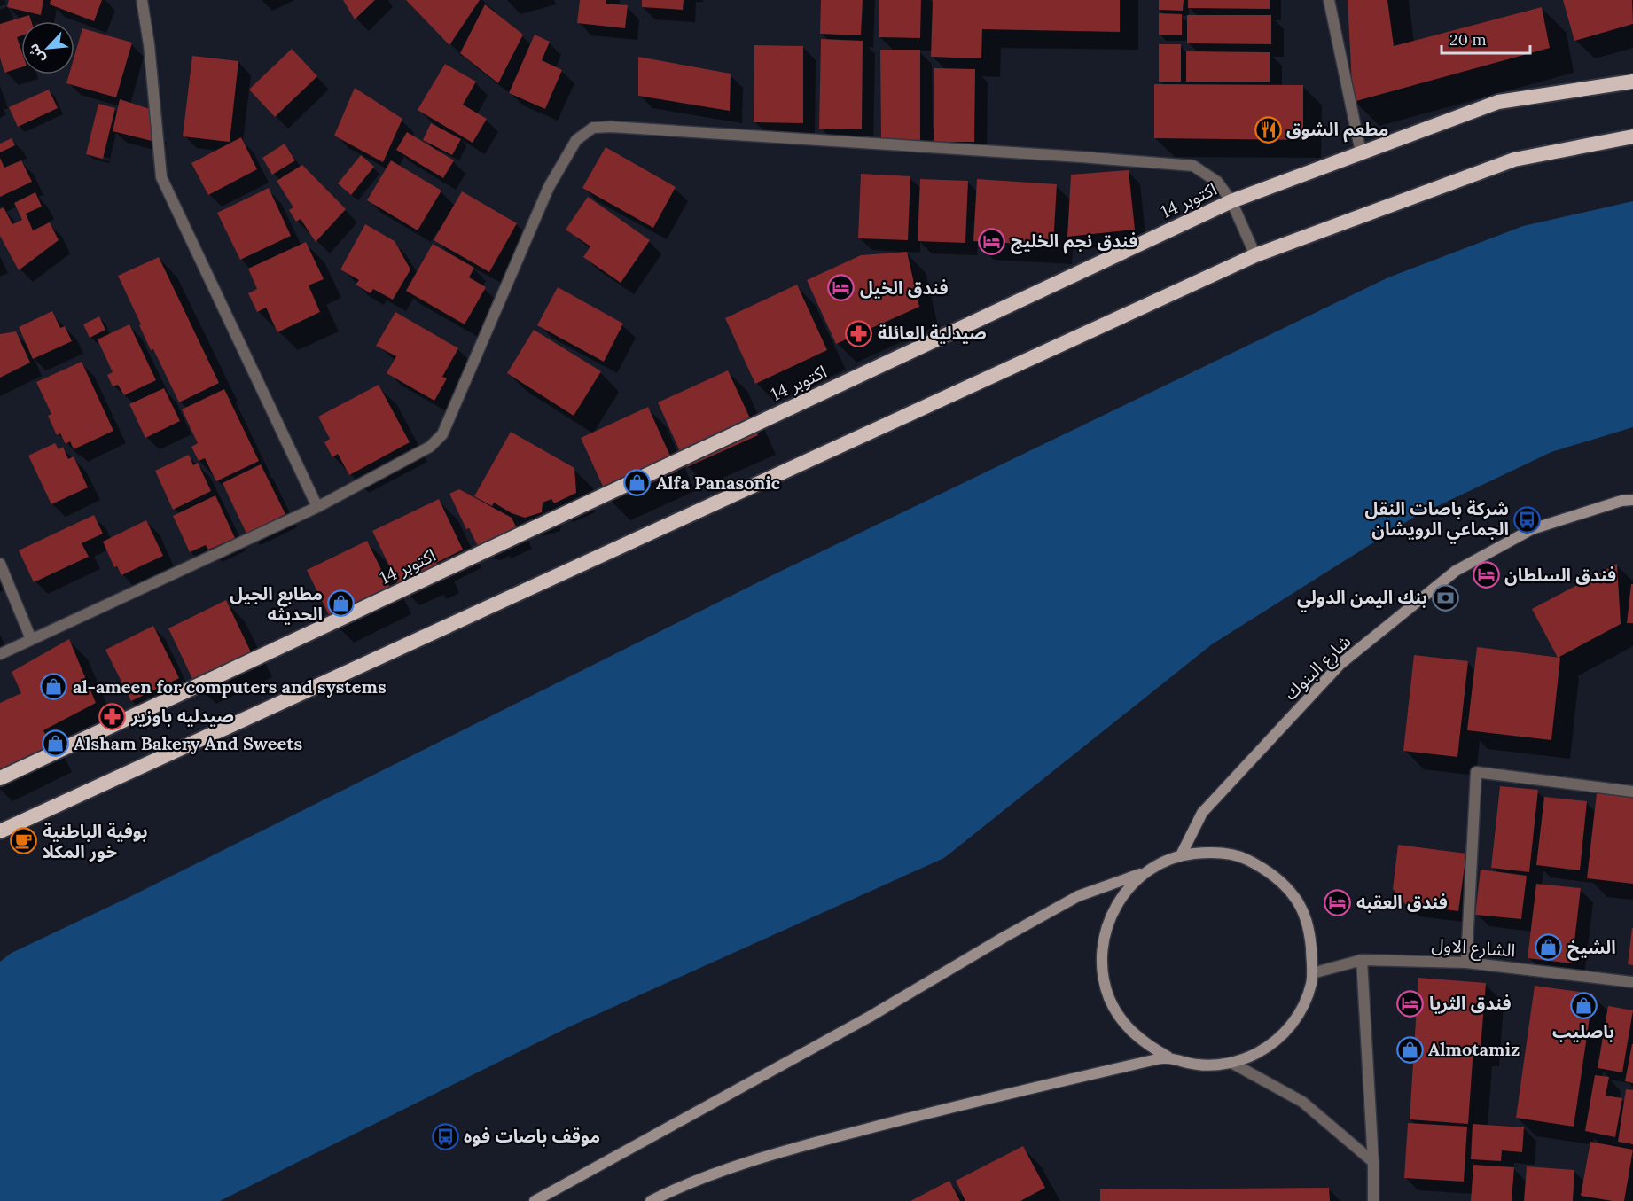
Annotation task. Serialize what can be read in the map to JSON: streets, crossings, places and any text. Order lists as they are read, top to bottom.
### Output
{
  "streets": {
    "highway": ["14 اكتوبر"],
    "main road": ["شارع البنوك"],
    "street": ["الشارع الاول"]
  },
  "places": {
    "restaurant": ["مطعم الشوق"],
    "hotel": [
      "فندق نجم الخليج",
      "فندق الخيل",
      "فندق السلطان",
      "فندق العقبه",
      "فندق الثريا"
    ],
    "pharmacy": ["صيدلية العائلة", "صيدليه باوزير"],
    "shop": [
      "Alfa Panasonic",
      "مطابع الجيل الحديثه",
      "al-ameen for computers and systems",
      "Alsham Bakery And Sweets",
      "الشيخ",
      "باصليب",
      "Almotamiz"
    ],
    "bus stop": ["شركة باصات النقل الجماعي الرويشان", "موقف باصات فوه"],
    "bank": ["بنك اليمن الدولي"],
    "cafe": ["بوفية الباطنية خور المكلا"]
  },
  "scale_bar": "20 m",
  "north": "bottom left"
}
